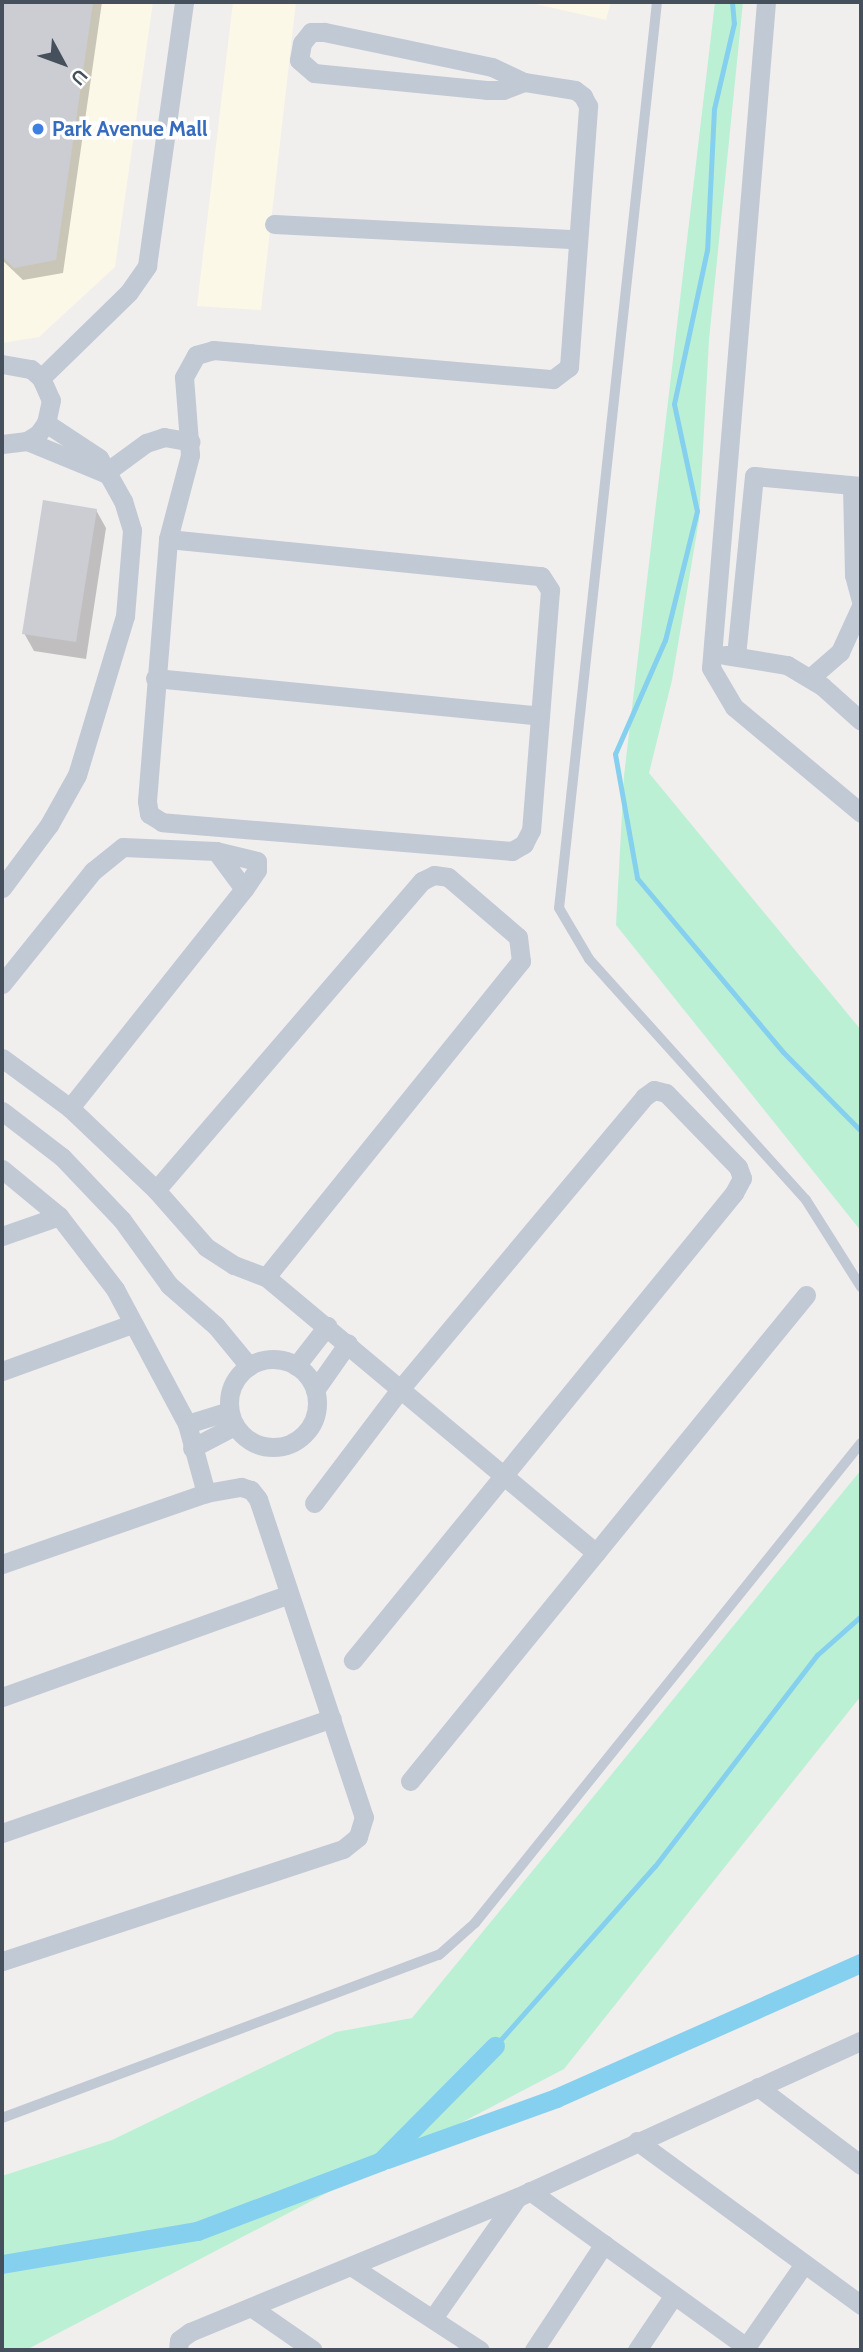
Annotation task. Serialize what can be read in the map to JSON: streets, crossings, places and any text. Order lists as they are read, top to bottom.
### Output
{
  "places": ["Park Avenue Mall"],
  "north": "bottom right"
}
